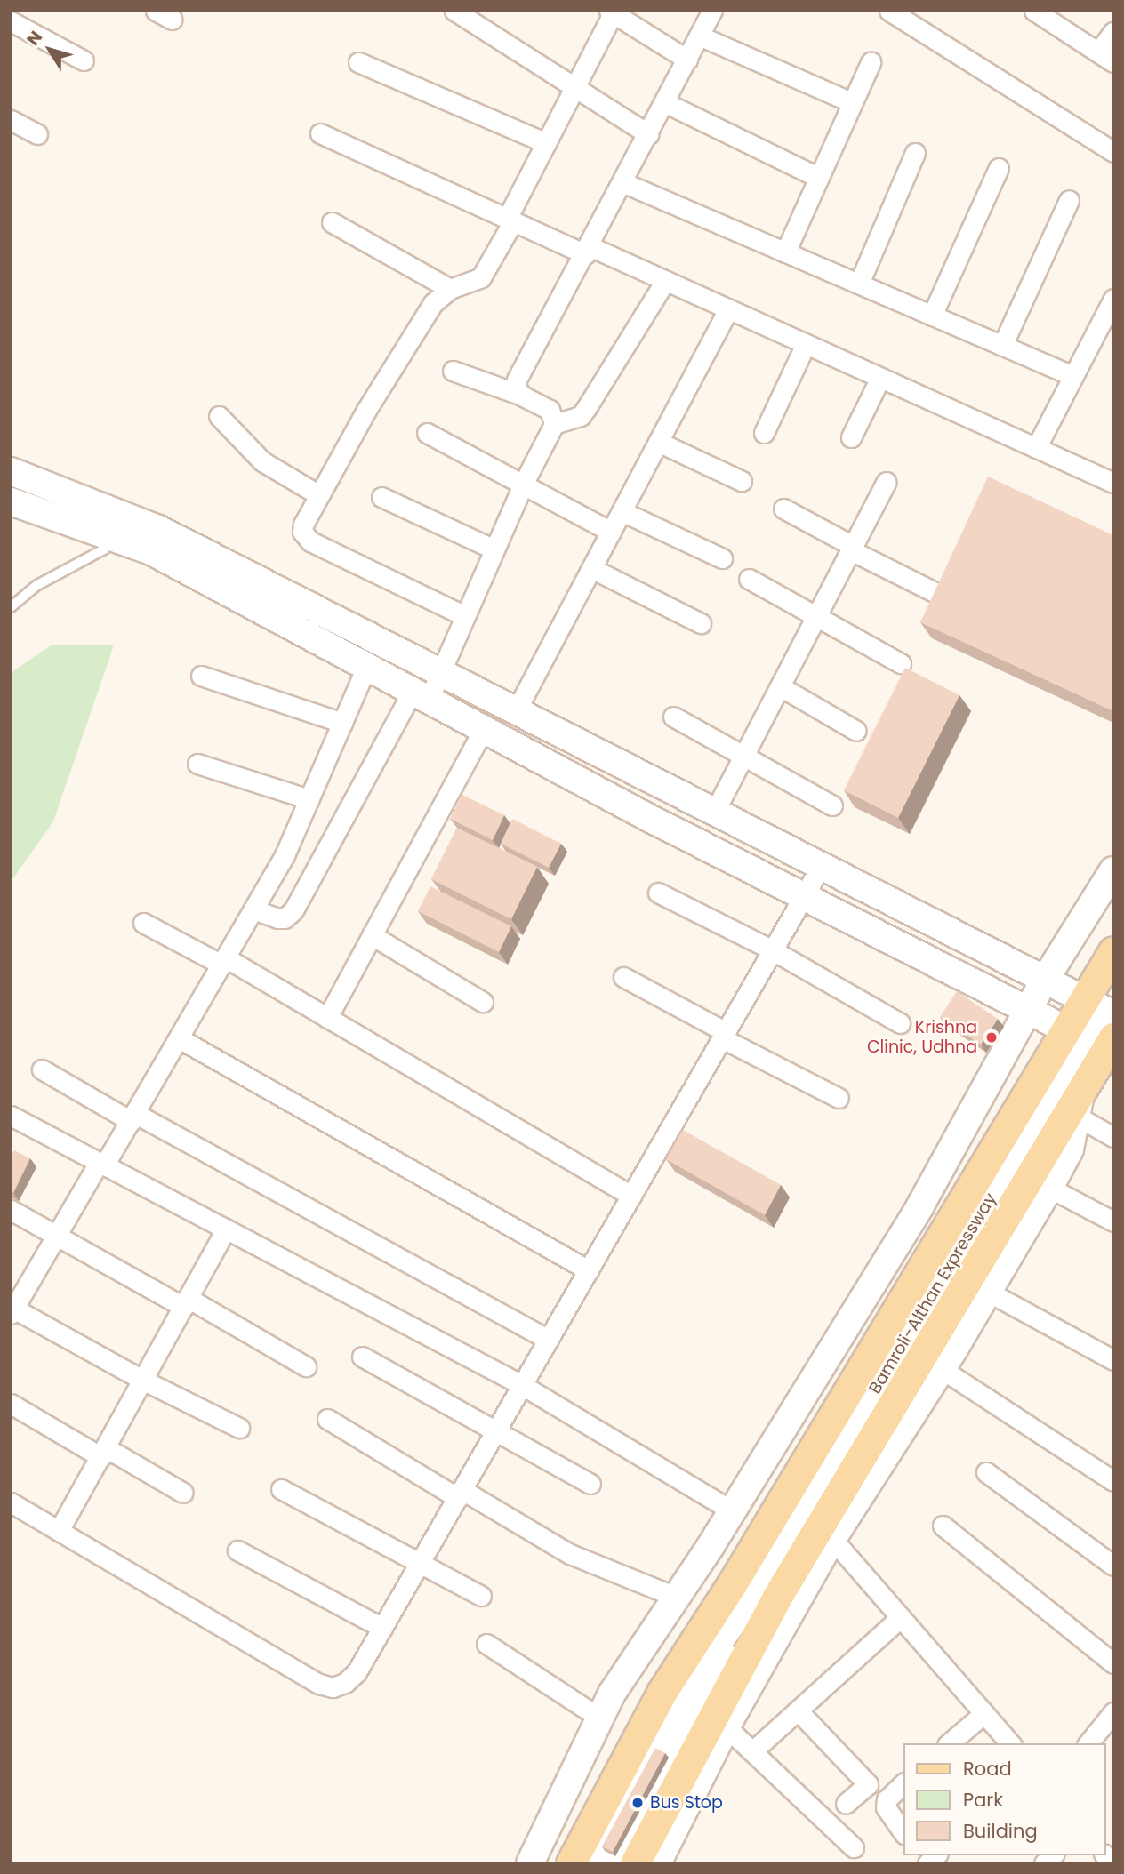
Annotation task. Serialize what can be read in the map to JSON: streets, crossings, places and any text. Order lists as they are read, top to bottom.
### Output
{
  "streets": {
    "street": ["Bamroli-Althan Expressway"]
  },
  "places": ["Krishna Clinic, Udhna", "Bus Stop"],
  "legend": ["Road", "Park", "Building"],
  "north": "top left"
}
